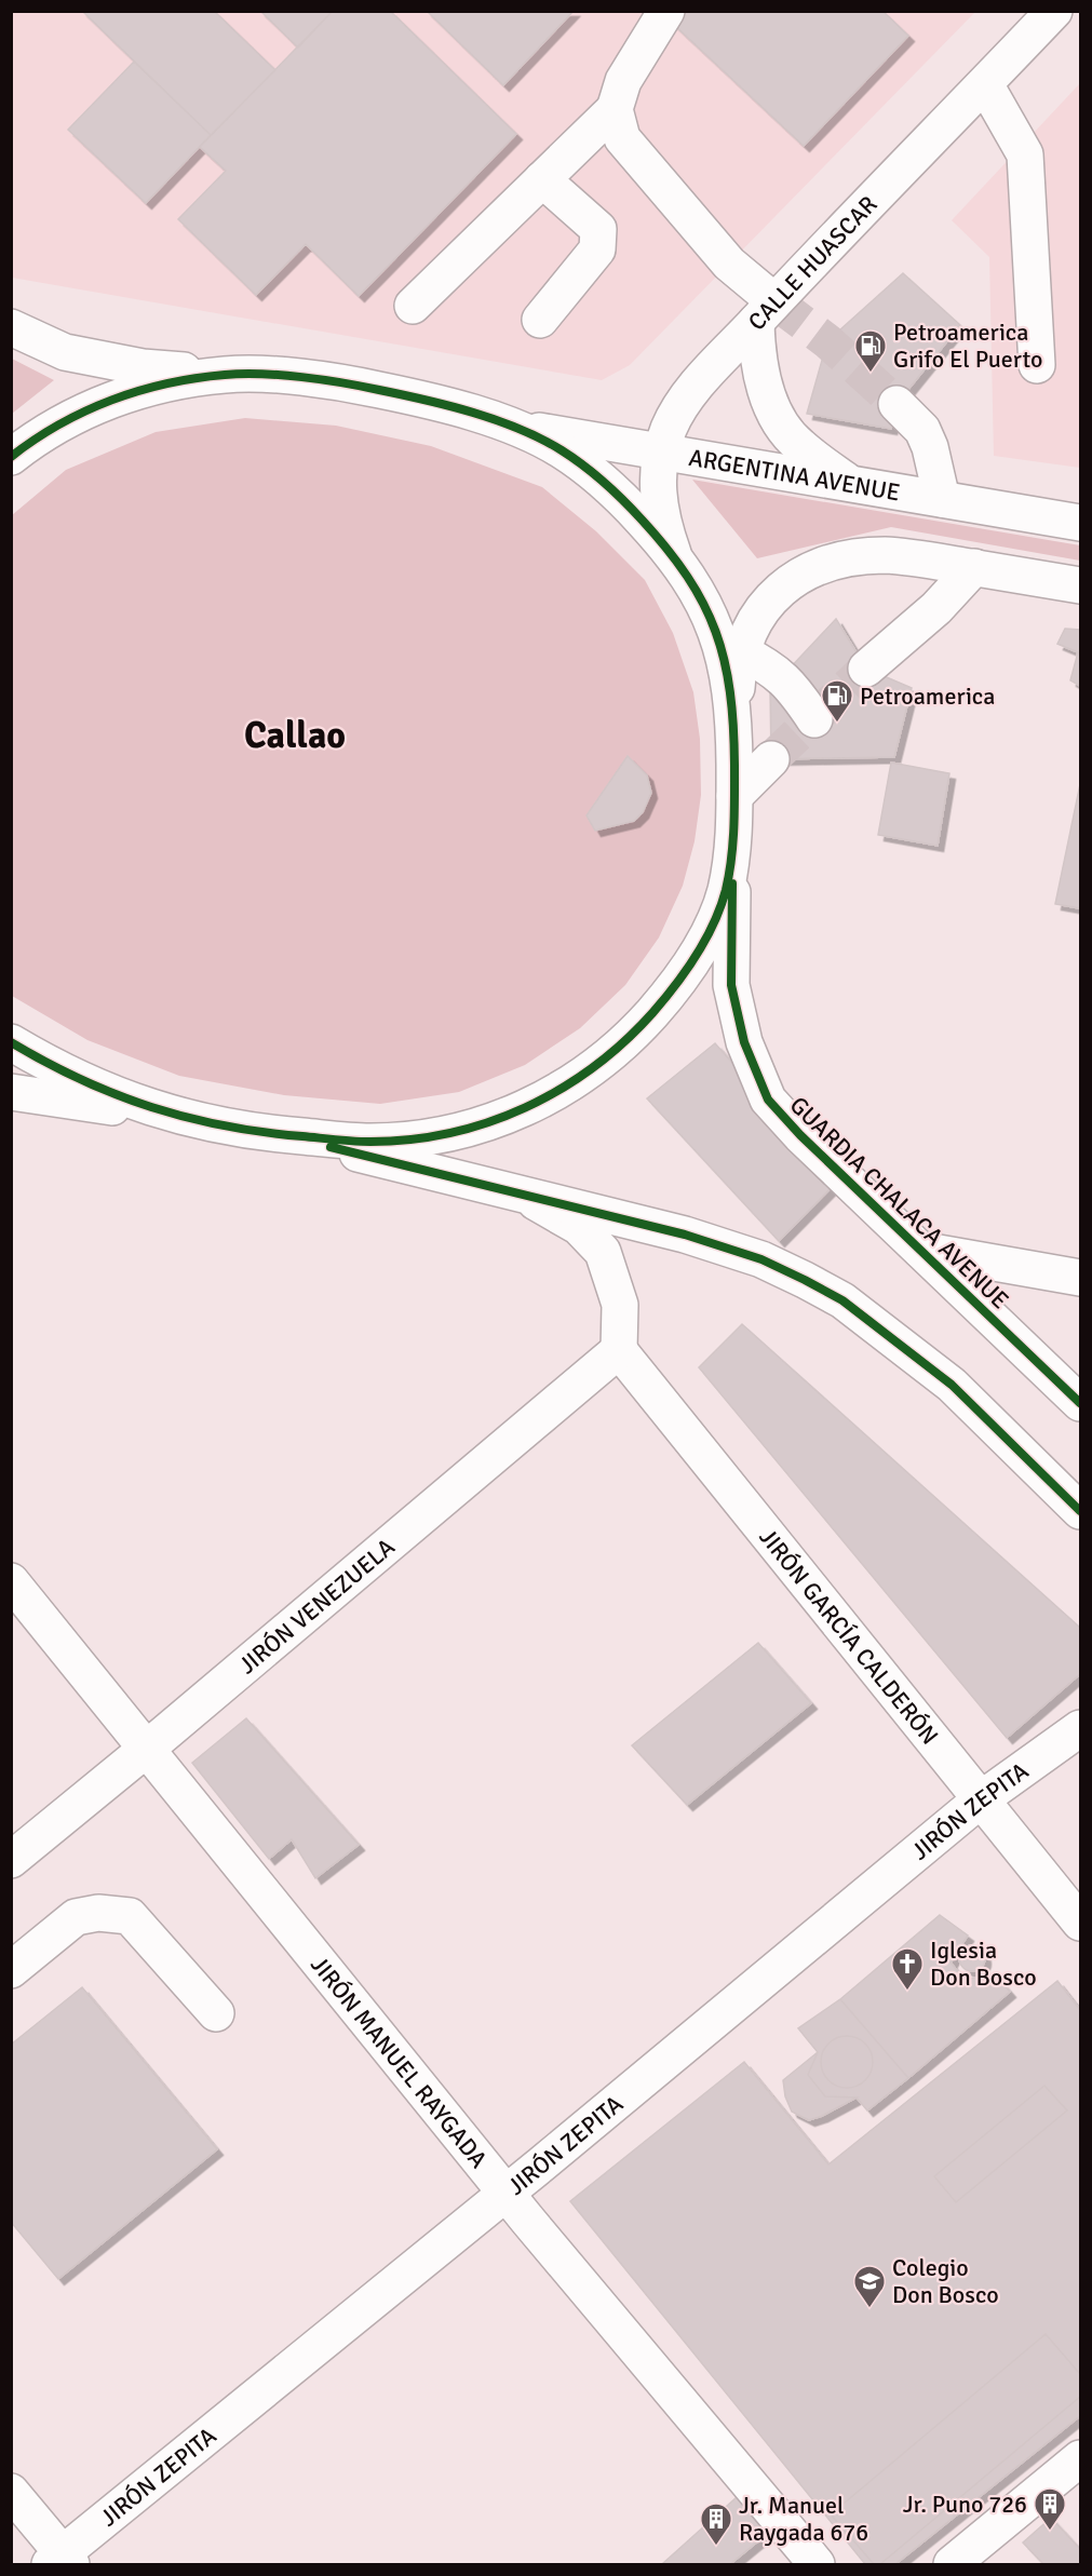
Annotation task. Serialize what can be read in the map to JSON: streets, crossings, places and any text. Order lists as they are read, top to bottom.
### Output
{
  "streets": {
    "street": [
      "CALLE HUASCAR",
      "ARGENTINA AVENUE",
      "GUARDIA CHALACA AVENUE",
      "JIRÓN VENEZUELA",
      "JIRÓN GARCÍA CALDERÓN",
      "JIRÓN ZEPITA",
      "JIRÓN MANUEL RAYGADA"
    ]
  },
  "crossings": [
    ["CALLE HUASCAR", "ARGENTINA AVENUE"],
    ["JIRÓN VENEZUELA", "JIRÓN GARCÍA CALDERÓN"],
    ["JIRÓN VENEZUELA", "JIRÓN MANUEL RAYGADA"],
    ["JIRÓN GARCÍA CALDERÓN", "JIRÓN ZEPITA"],
    ["JIRÓN ZEPITA", "JIRÓN MANUEL RAYGADA"]
  ],
  "districts": ["Callao"],
  "places": {
    "fuel station": ["Petroamerica Grifo El Puerto", "Petroamerica"],
    "church": ["Iglesia Don Bosco"],
    "school or university": ["Colegio Don Bosco"],
    "building": ["Jr. Puno 726", "Jr. Manuel Raygada 676"]
  }
}
